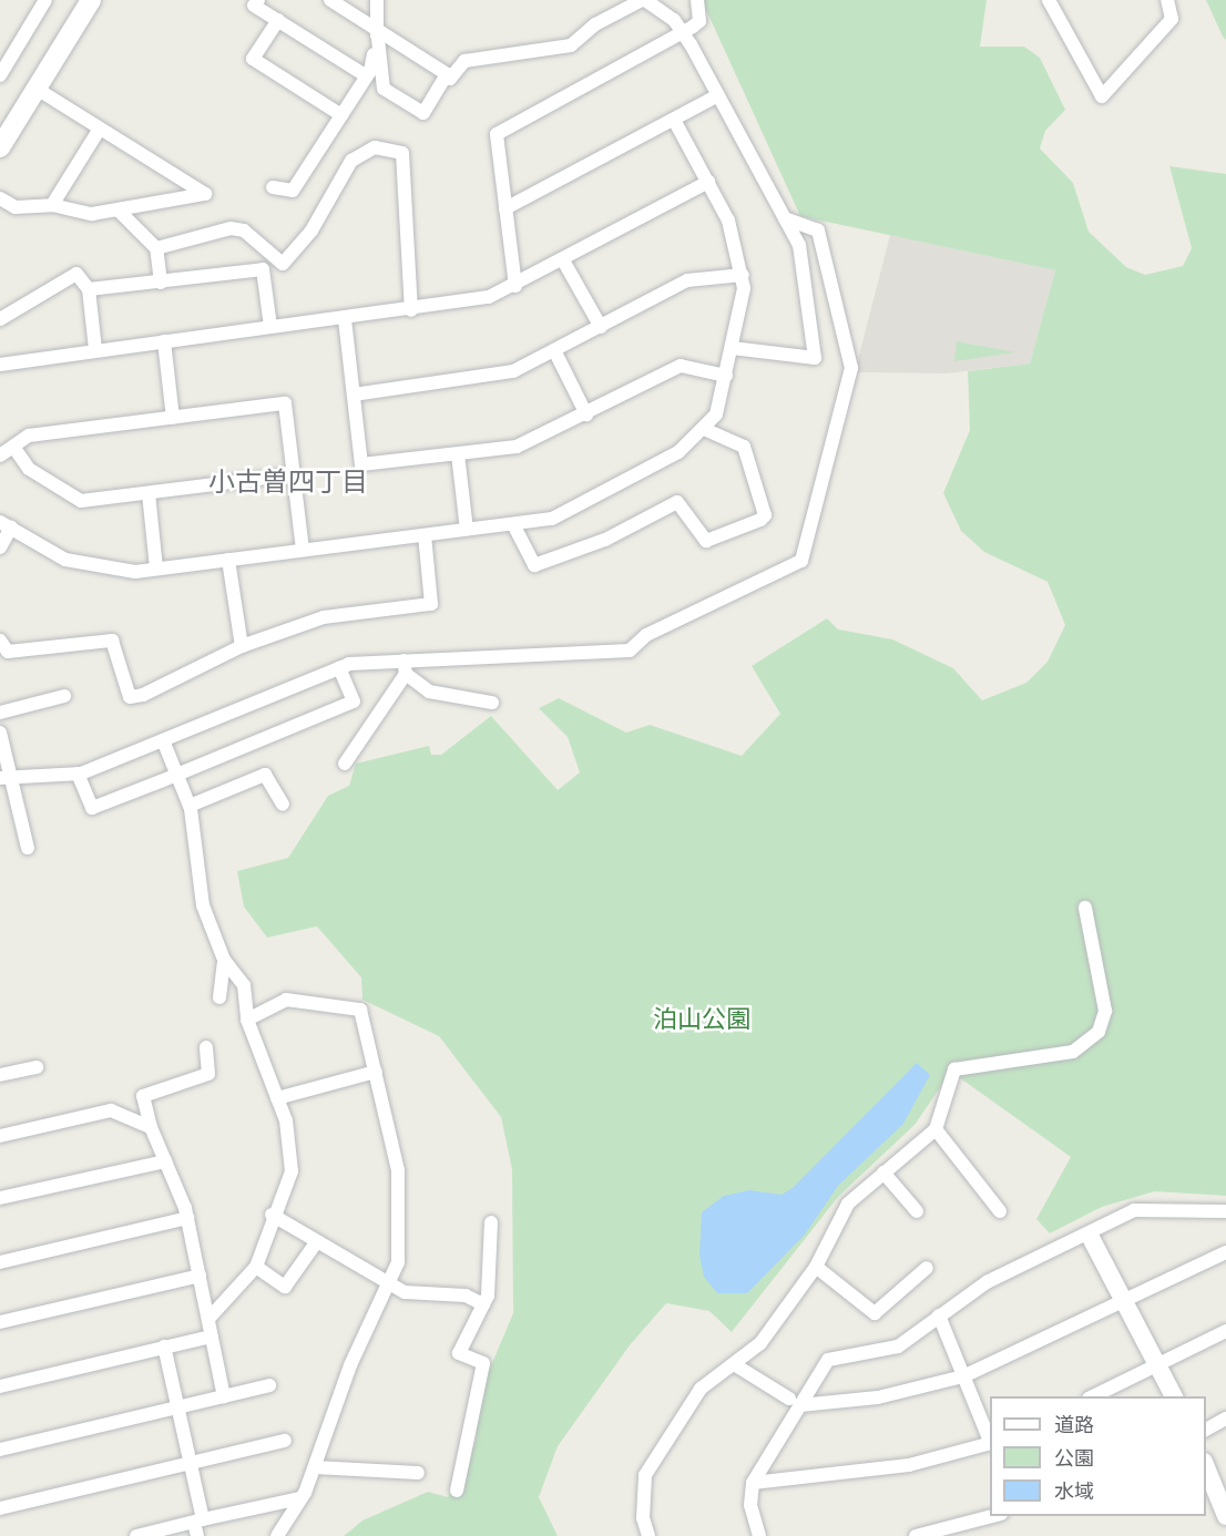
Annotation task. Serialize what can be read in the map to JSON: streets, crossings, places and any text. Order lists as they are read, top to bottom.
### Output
{
  "districts": ["小古曽四丁目"],
  "parks": ["泊山公園"],
  "legend": ["道路", "公園", "水域"]
}
